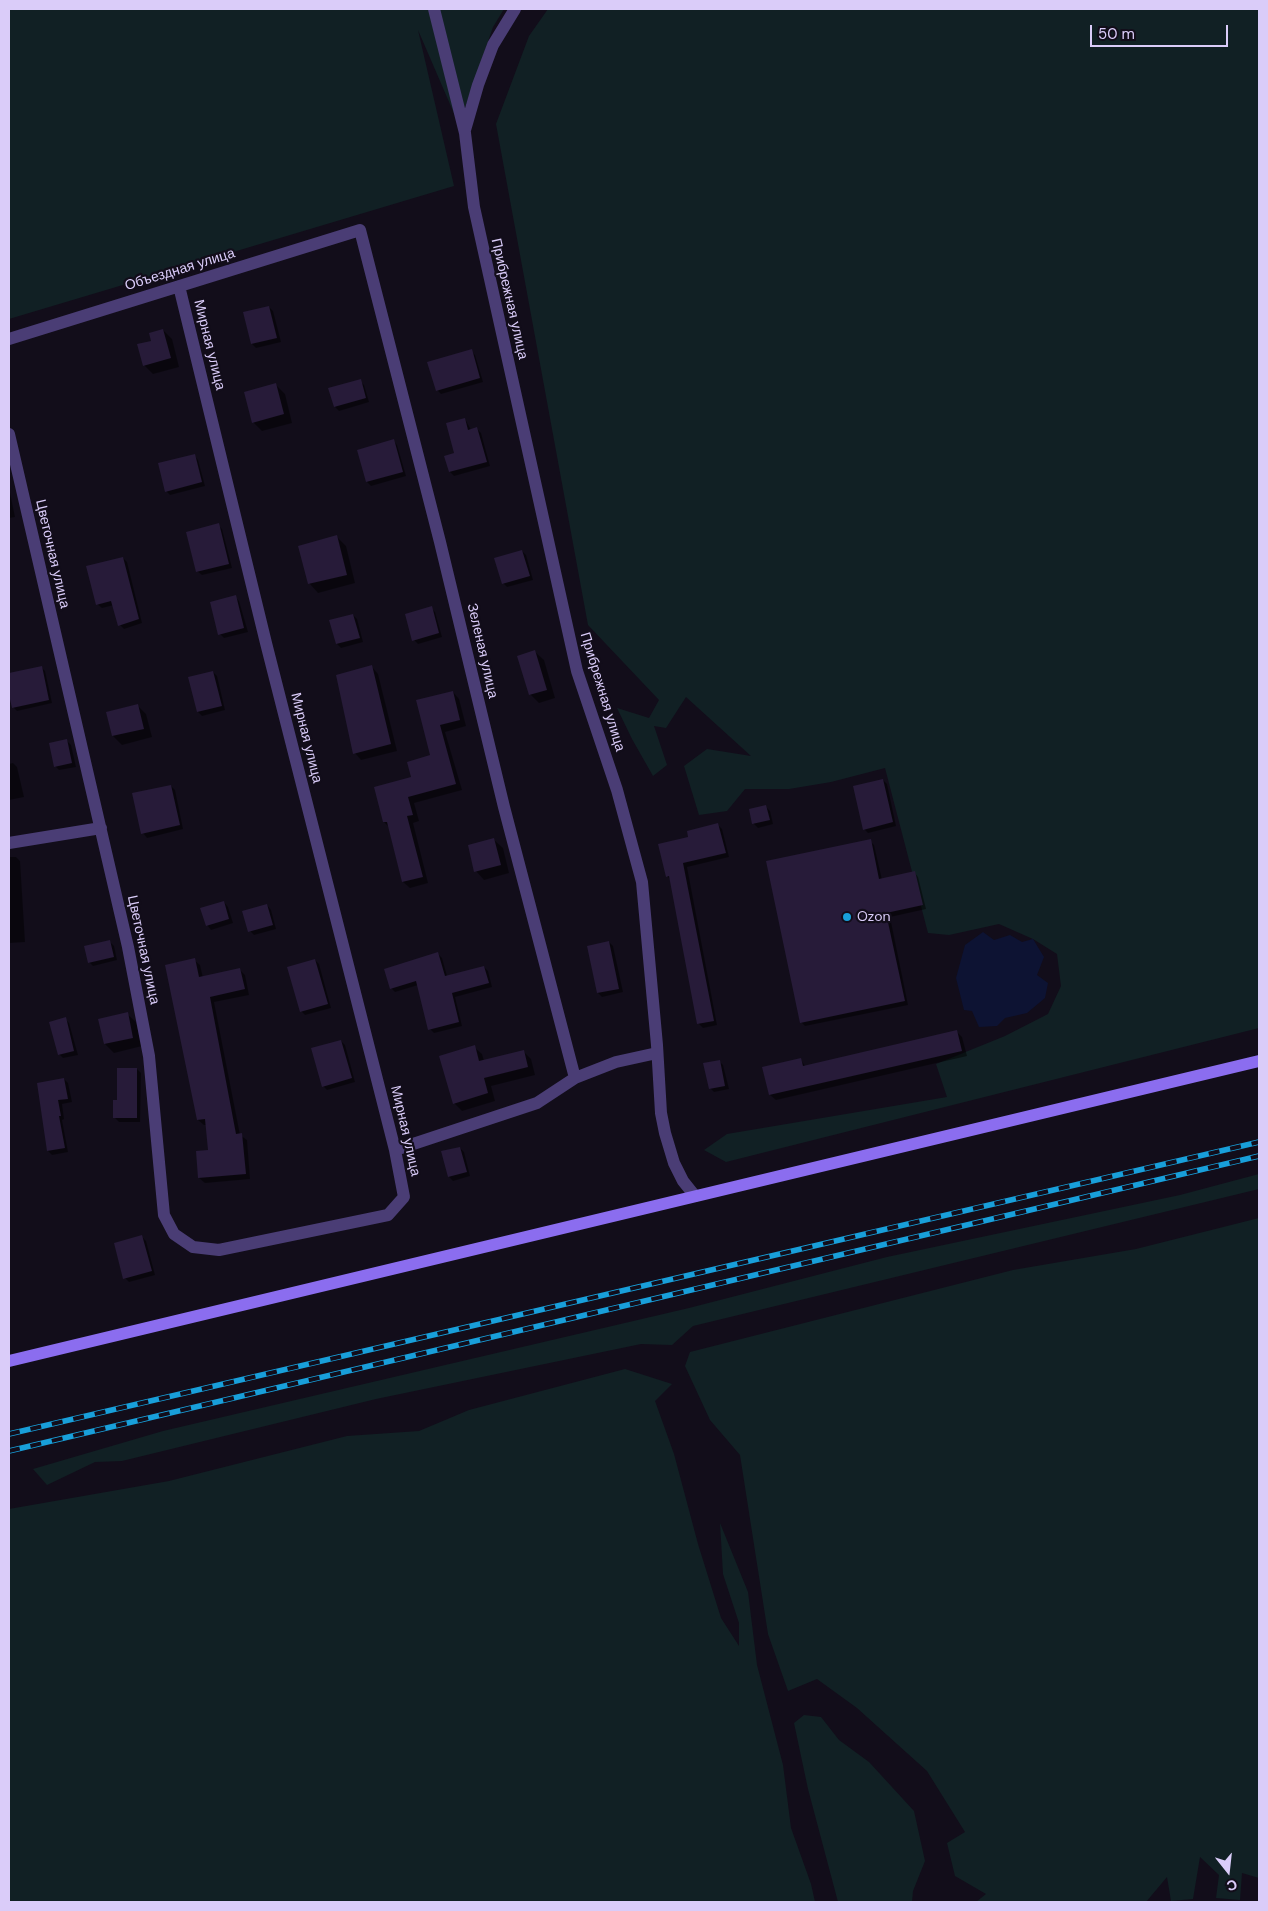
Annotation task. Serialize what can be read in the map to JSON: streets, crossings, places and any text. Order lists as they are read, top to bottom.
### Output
{
  "streets": {
    "street": [
      "Объездная улица",
      "Прибрежная улица",
      "Мирная улица",
      "Цветочная улица",
      "Зеленая улица"
    ]
  },
  "crossings": [
    ["Объездная улица", "Мирная улица"],
    ["Объездная улица", "Зеленая улица"],
    ["Мирная улица", "Цветочная улица"]
  ],
  "places": ["Ozon"],
  "scale_bar": "50 m",
  "north": "bottom"
}
